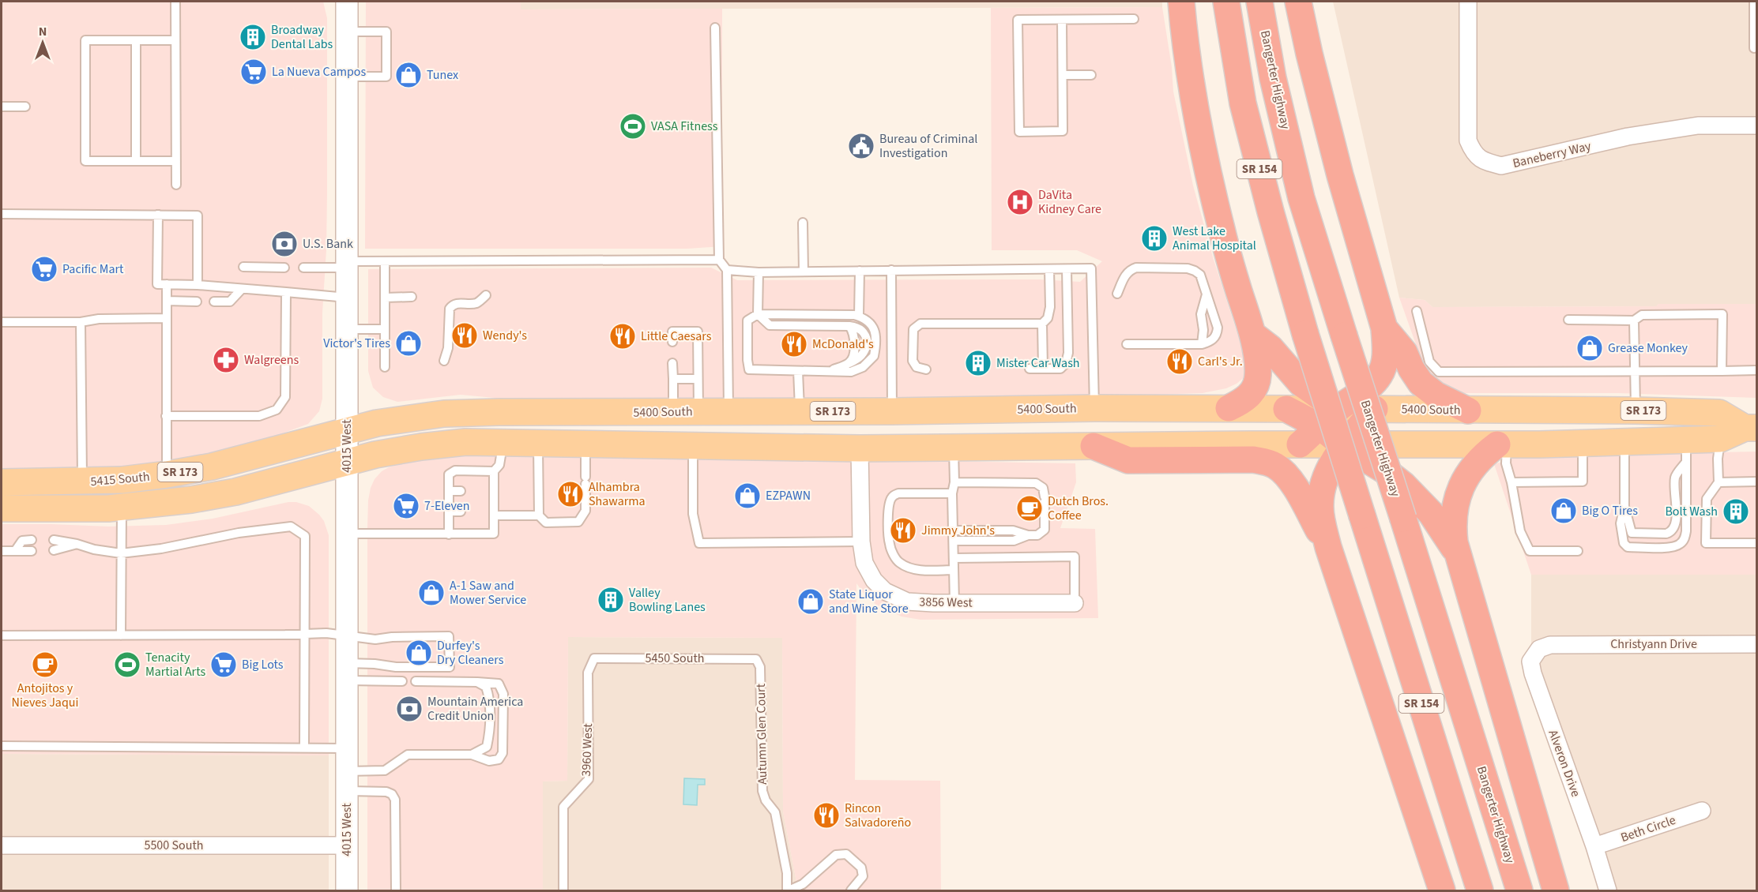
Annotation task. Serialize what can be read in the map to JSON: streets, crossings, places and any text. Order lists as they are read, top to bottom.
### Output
{
  "streets": {
    "highway": ["Bangerter Highway", "SR 154"],
    "main road": ["5400 South", "SR 173", "5415 South"],
    "street": [
      "Baneberry Way",
      "4015 West",
      "3856 West",
      "Christyann Drive",
      "Alveron Drive",
      "Beth Circle",
      "5500 South"
    ],
    "lane": ["5450 South", "Autumn Glen Court", "3960 West"]
  },
  "crossings": [
    ["5400 South", "4015 West"],
    ["5400 South", "5415 South"],
    ["5400 South", "3856 West"],
    ["4015 West", "5415 South"],
    ["4015 West", "5500 South"],
    ["Christyann Drive", "Alveron Drive"],
    ["5450 South", "Autumn Glen Court"],
    ["5450 South", "3960 West"],
    ["Alveron Drive", "Beth Circle"]
  ],
  "places": {
    "building": [
      "Broadway Dental Labs",
      "West Lake Animal Hospital",
      "Mister Car Wash",
      "Bolt Wash",
      "Valley Bowling Lanes"
    ],
    "supermarket": [
      "La Nueva Campos",
      "Pacific Mart",
      "7-Eleven",
      "Big Lots"
    ],
    "shop": [
      "Tunex",
      "Victor's Tires",
      "Grease Monkey",
      "EZPAWN",
      "Big O Tires",
      "A-1 Saw and Mower Service",
      "State Liquor and Wine Store",
      "Durfey's Dry Cleaners"
    ],
    "sports": ["VASA Fitness", "Tenacity Martial Arts"],
    "public building": ["Bureau of Criminal Investigation"],
    "hospital": ["DaVita Kidney Care"],
    "bank": ["U.S. Bank", "Mountain America Credit Union"],
    "restaurant": [
      "Wendy's",
      "Little Caesars",
      "McDonald's",
      "Carl's Jr.",
      "Alhambra Shawarma",
      "Jimmy John's",
      "Rincon Salvadoreño"
    ],
    "pharmacy": ["Walgreens"],
    "cafe": ["Dutch Bros. Coffee", "Antojitos y Nieves Jaqui"]
  },
  "north": "top"
}
